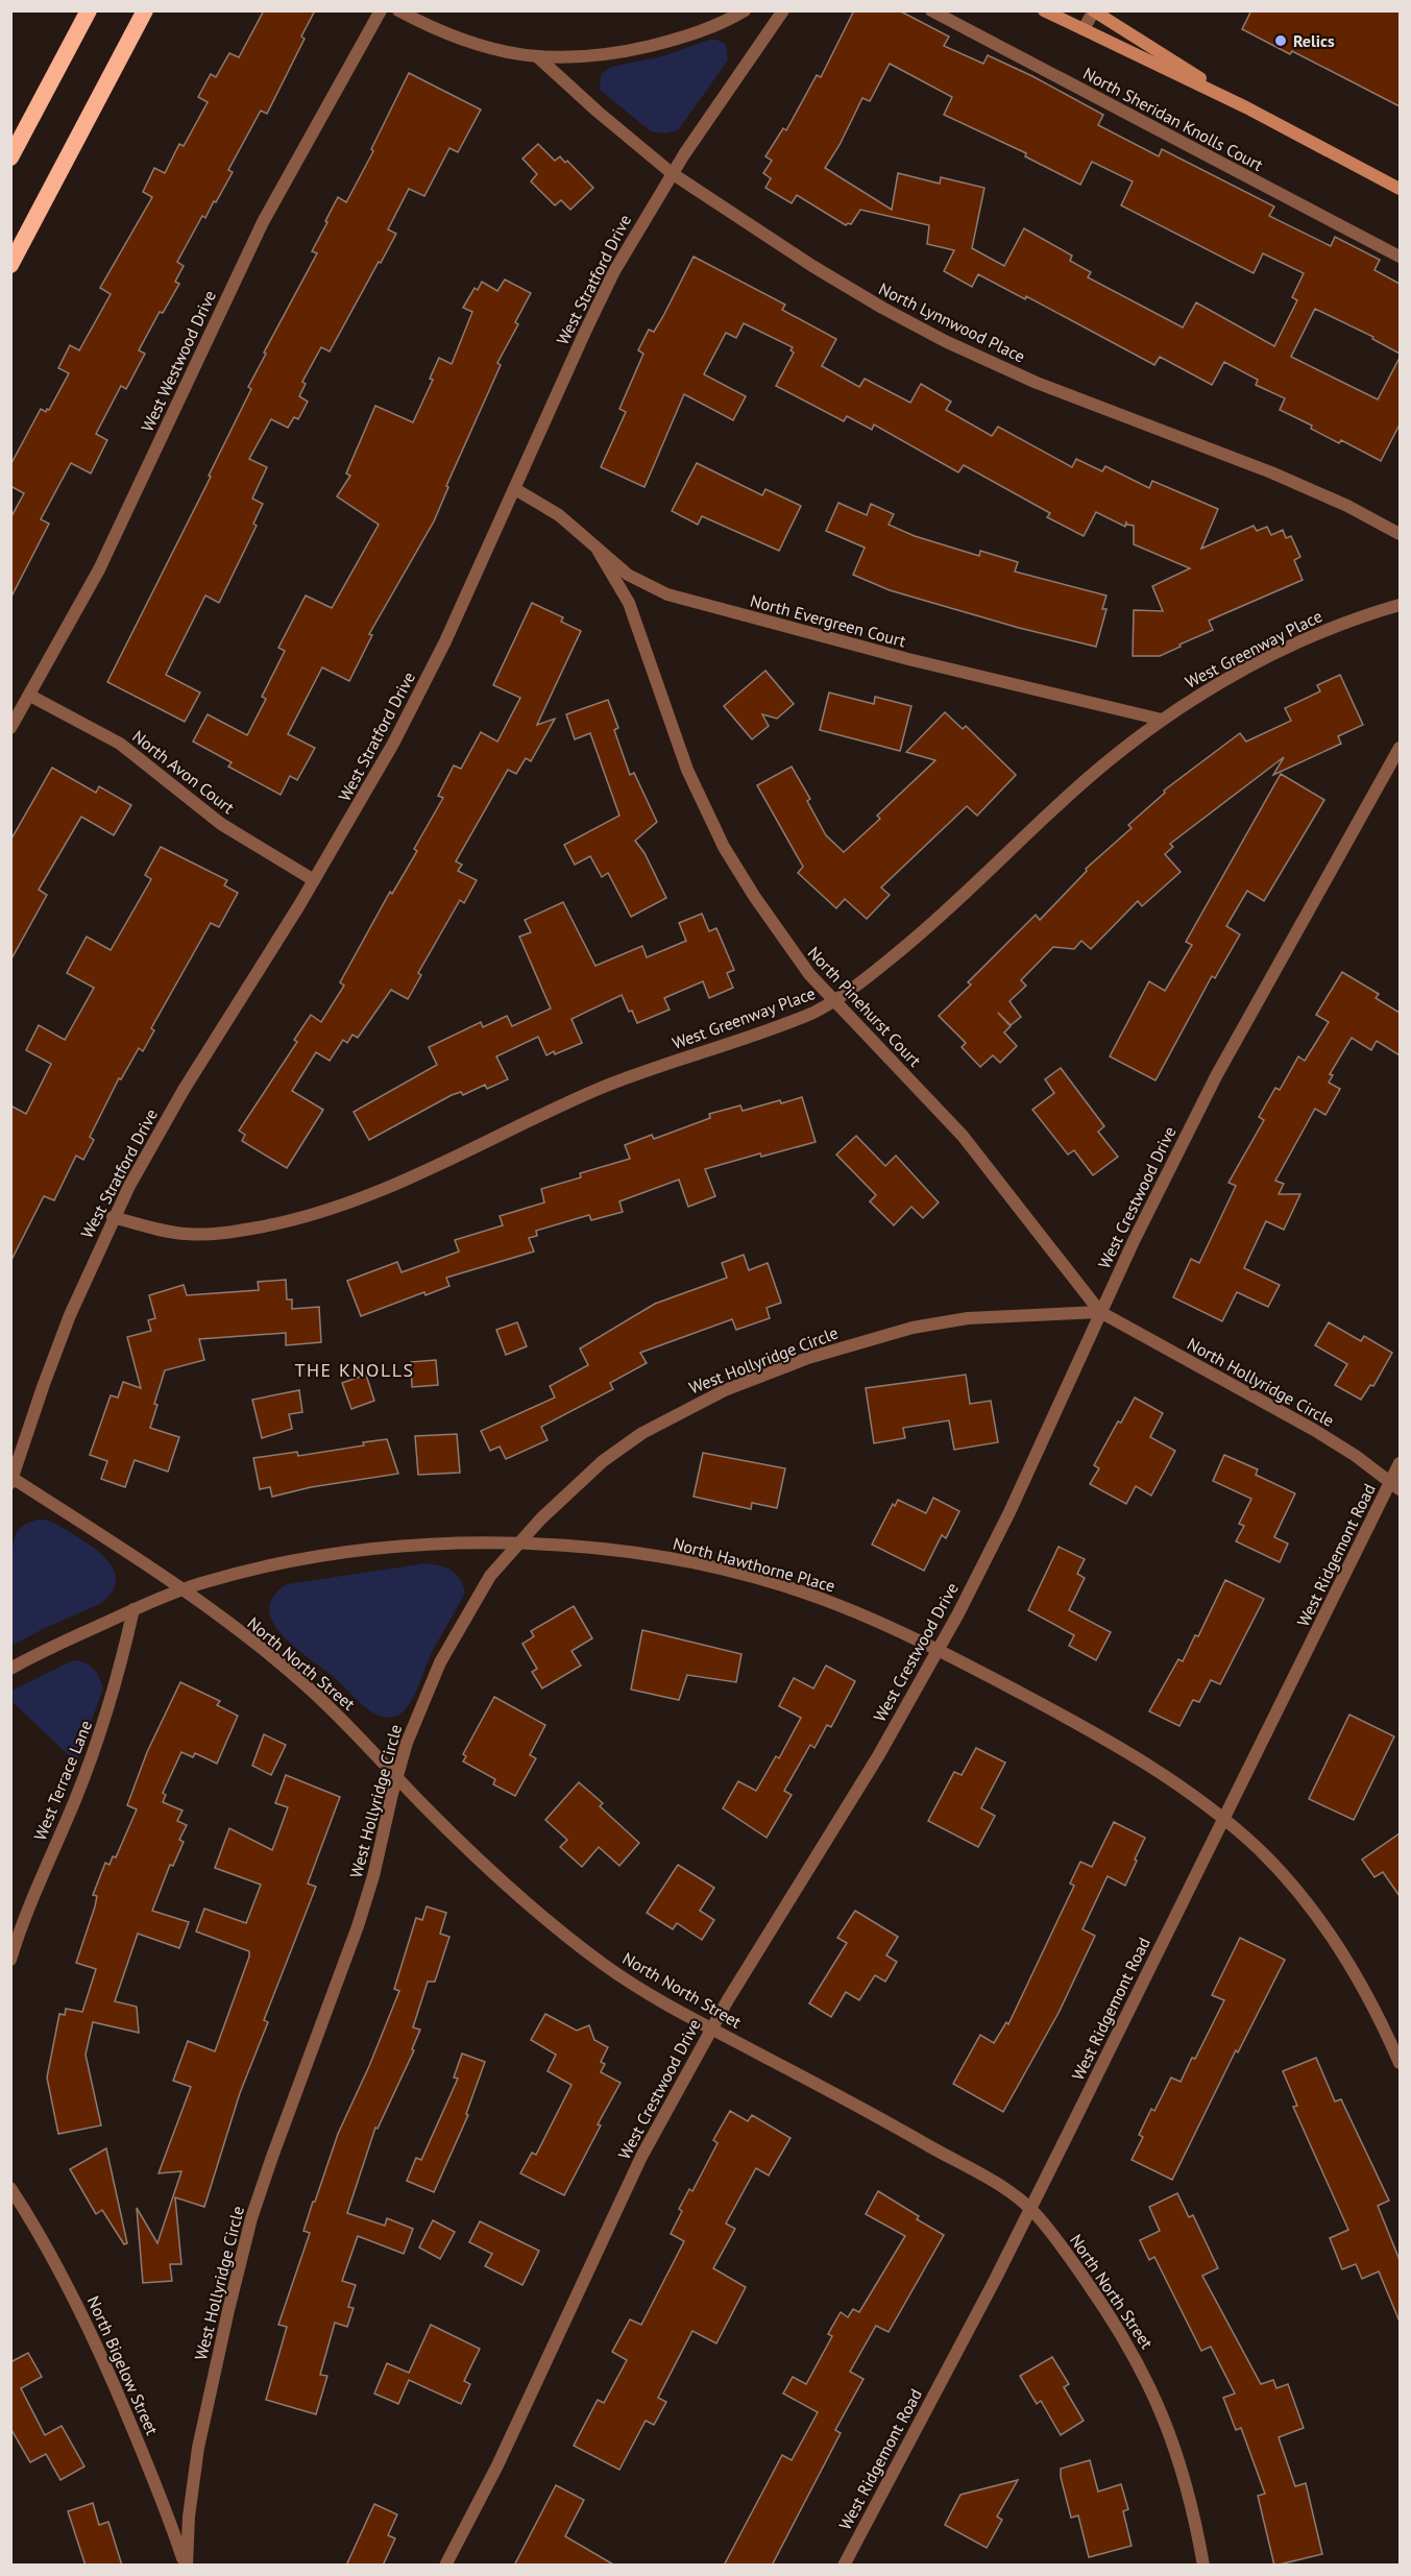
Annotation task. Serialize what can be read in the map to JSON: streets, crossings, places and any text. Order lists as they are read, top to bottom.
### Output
{
  "streets": {
    "street": [
      "North Sheridan Knolls Court",
      "West Stratford Drive",
      "North Lynnwood Place",
      "West Westwood Drive",
      "North Evergreen Court",
      "West Greenway Place",
      "North Avon Court",
      "North Pinehurst Court",
      "West Crestwood Drive",
      "West Hollyridge Circle",
      "North Hollyridge Circle",
      "West Ridgemont Road",
      "North Hawthorne Place",
      "North North Street",
      "West Terrace Lane",
      "North Bigelow Street"
    ]
  },
  "crossings": [
    ["West Stratford Drive", "North Lynnwood Place"],
    ["West Stratford Drive", "North Evergreen Court"],
    ["West Stratford Drive", "West Greenway Place"],
    ["West Stratford Drive", "North Avon Court"],
    ["West Stratford Drive", "North North Street"],
    ["West Westwood Drive", "North Avon Court"],
    ["North Evergreen Court", "West Greenway Place"],
    ["North Evergreen Court", "North Pinehurst Court"],
    ["West Greenway Place", "North Pinehurst Court"],
    ["North Pinehurst Court", "West Crestwood Drive"],
    ["North Pinehurst Court", "West Hollyridge Circle"],
    ["North Pinehurst Court", "North Hollyridge Circle"],
    ["West Crestwood Drive", "West Hollyridge Circle"],
    ["West Crestwood Drive", "North Hollyridge Circle"],
    ["West Crestwood Drive", "North Hawthorne Place"],
    ["West Crestwood Drive", "North North Street"],
    ["West Hollyridge Circle", "North Hollyridge Circle"],
    ["West Hollyridge Circle", "North Hawthorne Place"],
    ["West Hollyridge Circle", "North North Street"],
    ["West Hollyridge Circle", "North Bigelow Street"],
    ["North Hollyridge Circle", "West Ridgemont Road"],
    ["West Ridgemont Road", "North Hawthorne Place"],
    ["West Ridgemont Road", "North North Street"],
    ["North Hawthorne Place", "North North Street"],
    ["North Hawthorne Place", "West Terrace Lane"]
  ],
  "districts": ["THE KNOLLS"],
  "places": ["Relics"]
}
